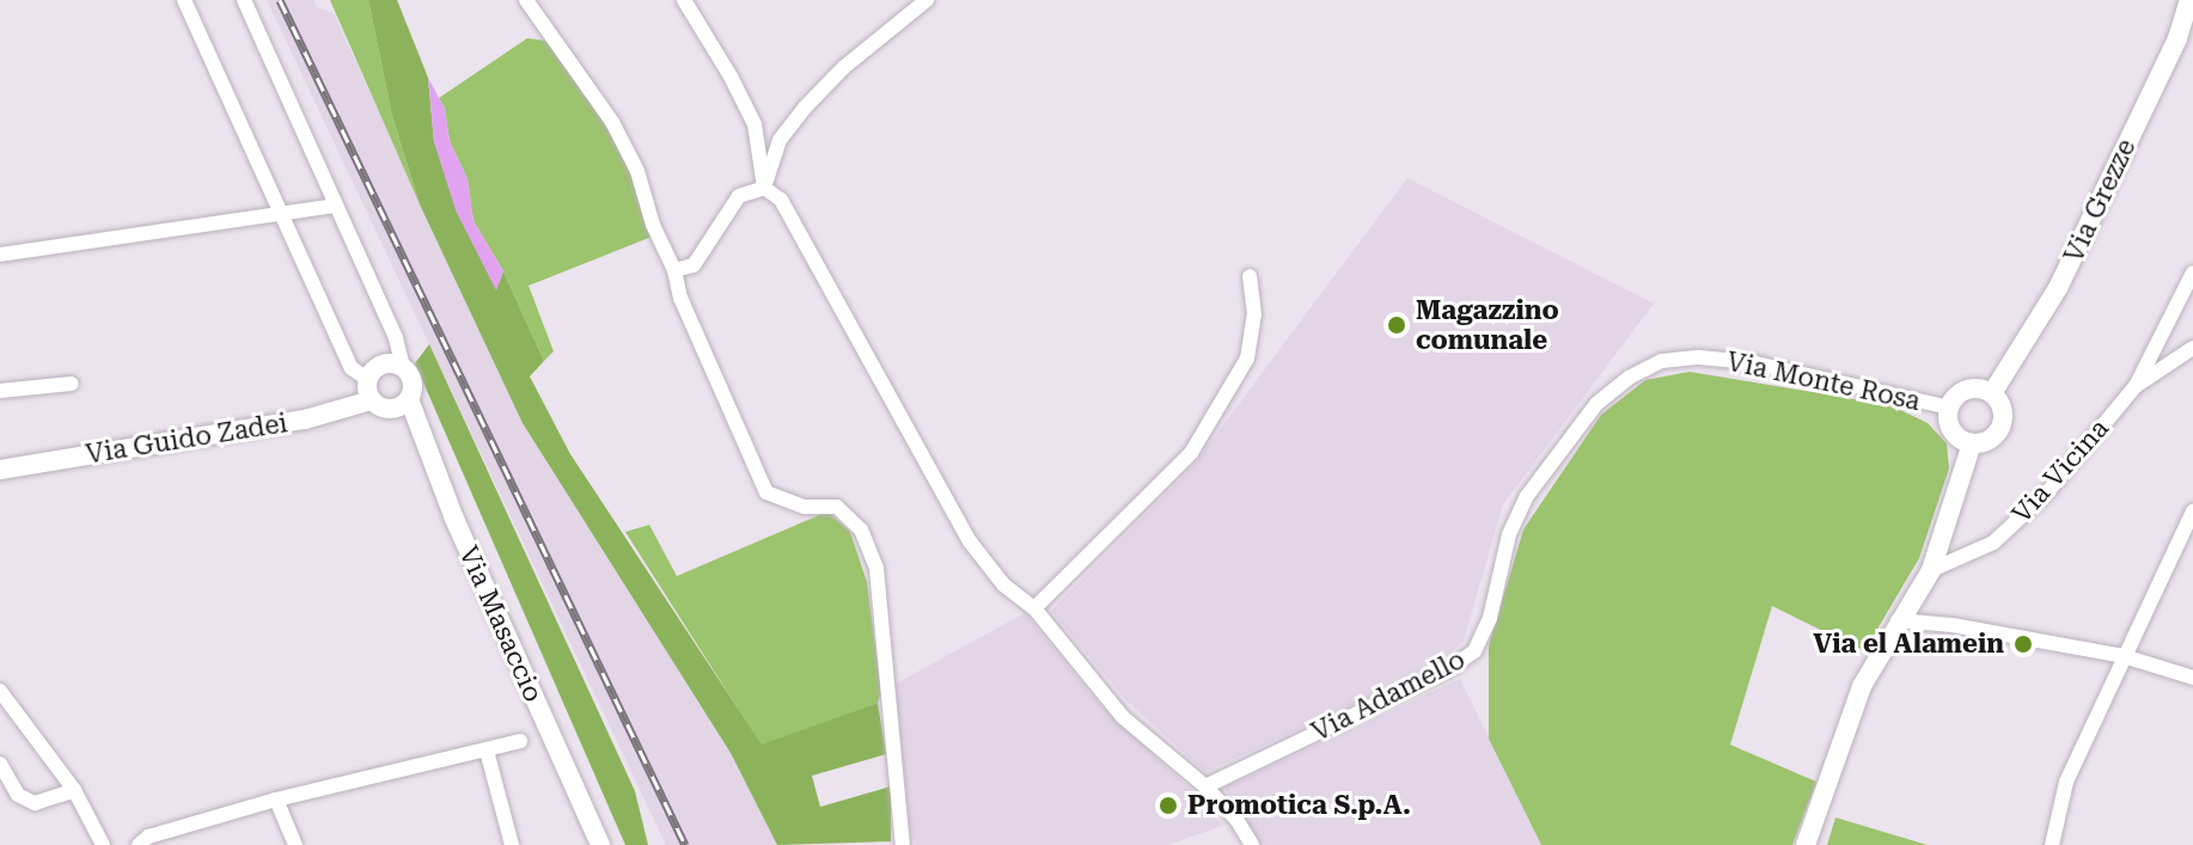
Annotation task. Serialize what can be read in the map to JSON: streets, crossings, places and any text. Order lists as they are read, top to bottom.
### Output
{
  "streets": {
    "street": [
      "Via Grezze",
      "Via Monte Rosa",
      "Via Guido Zadei",
      "Via Vicina",
      "Via Masaccio",
      "Via Adamello"
    ]
  },
  "crossings": [
    ["Via Grezze", "Via Monte Rosa"],
    ["Via Monte Rosa", "Via Adamello"],
    ["Via Guido Zadei", "Via Masaccio"]
  ],
  "places": ["Magazzino comunale", "Via el Alamein", "Promotica S.p.A."]
}
